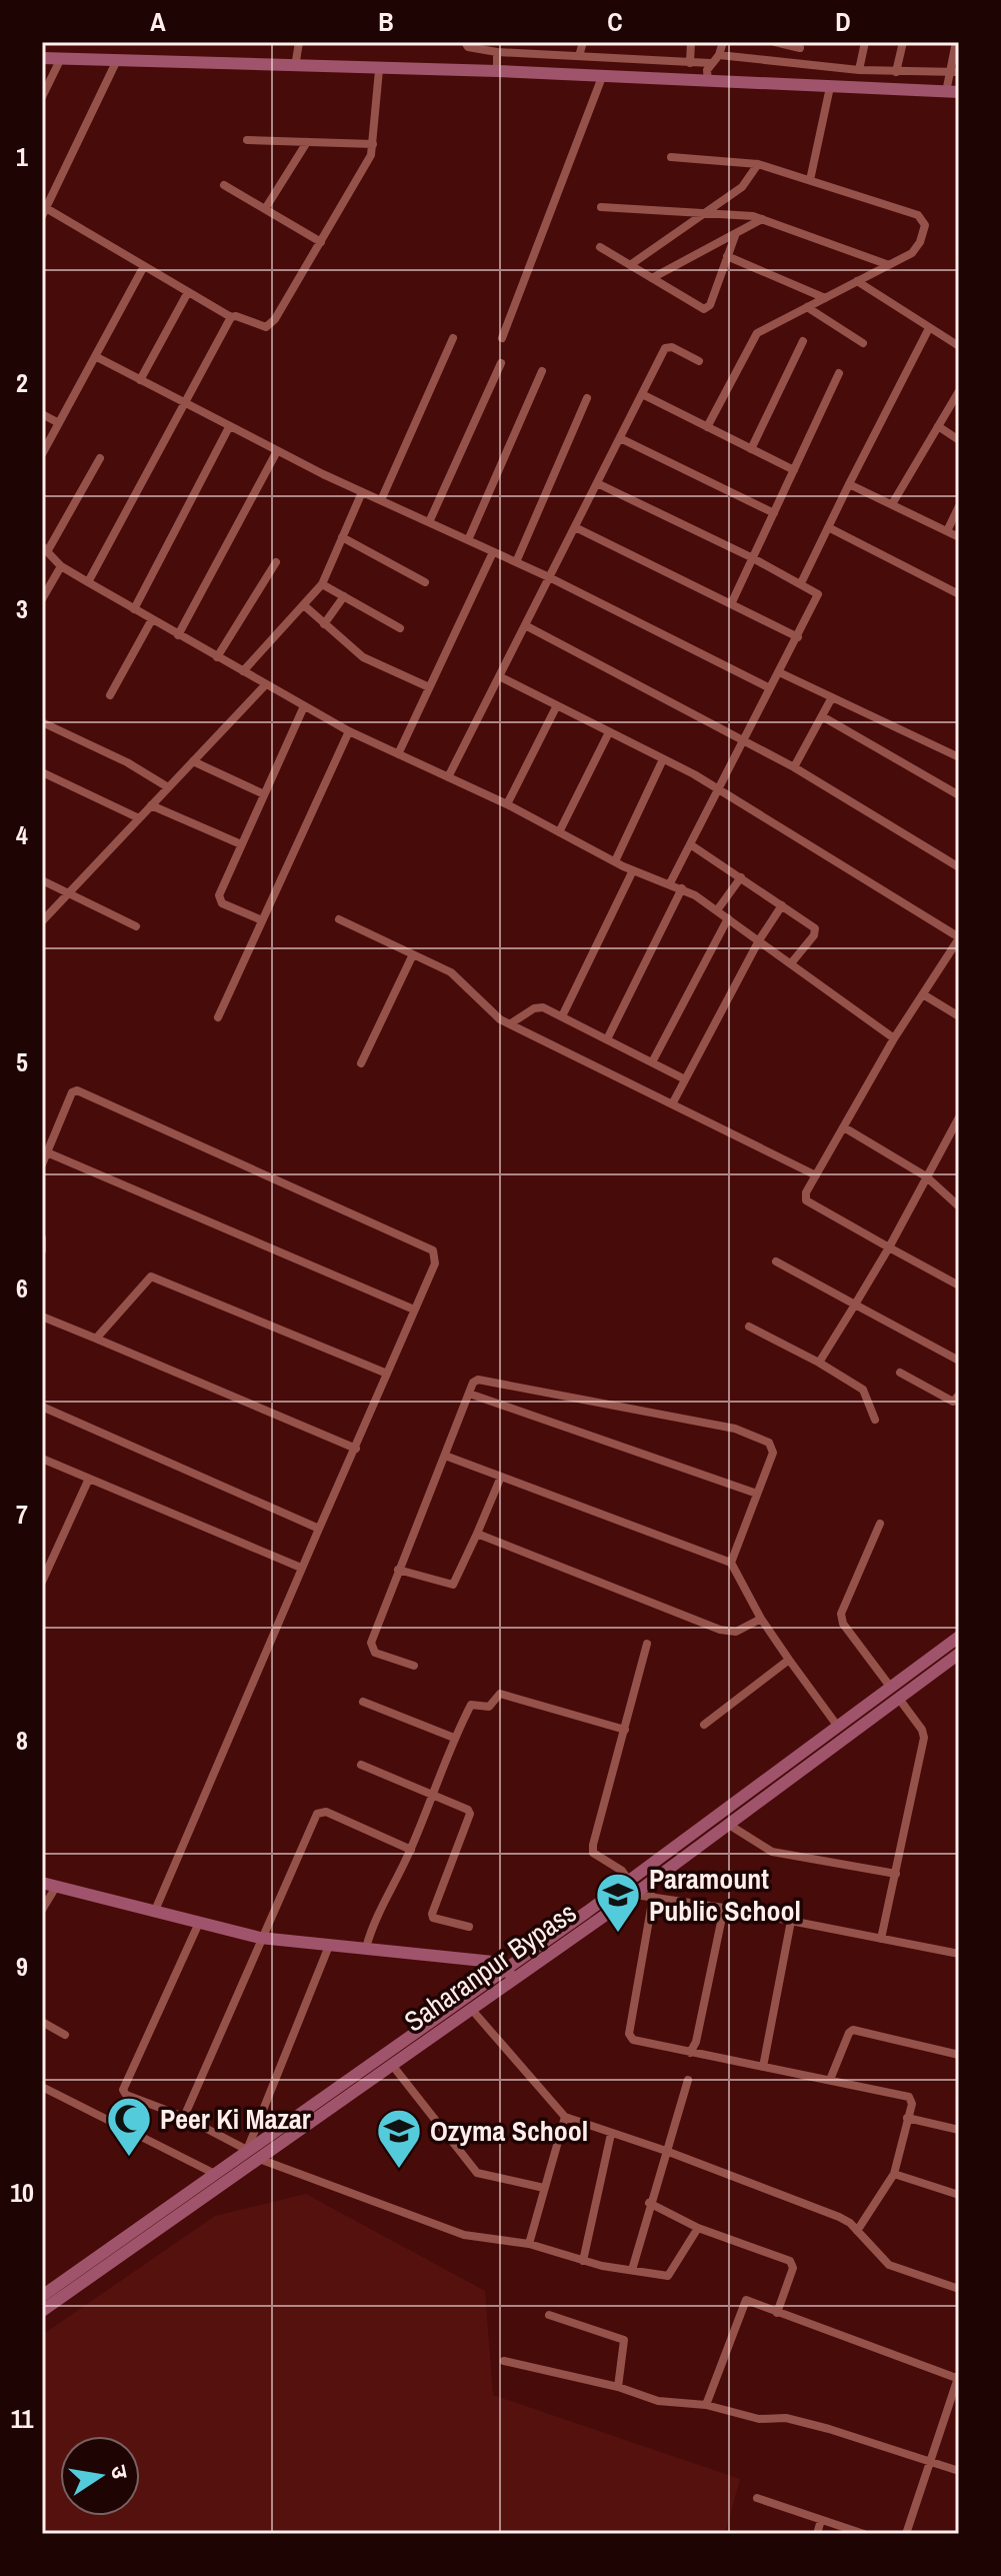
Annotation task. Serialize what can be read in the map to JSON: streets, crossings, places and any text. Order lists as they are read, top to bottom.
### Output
{
  "streets": {
    "main road": ["Saharanpur Bypass"]
  },
  "places": {
    "school or university": ["Paramount Public School", "Ozyma School"],
    "mosque": ["Peer Ki Mazar"]
  },
  "north": "right",
  "grid": {
    "columns": [
      "A",
      "B",
      "C",
      "D"
    ],
    "rows": [
      "1",
      "2",
      "3",
      "4",
      "5",
      "6",
      "7",
      "8",
      "9",
      "10",
      "11"
    ]
  }
}
